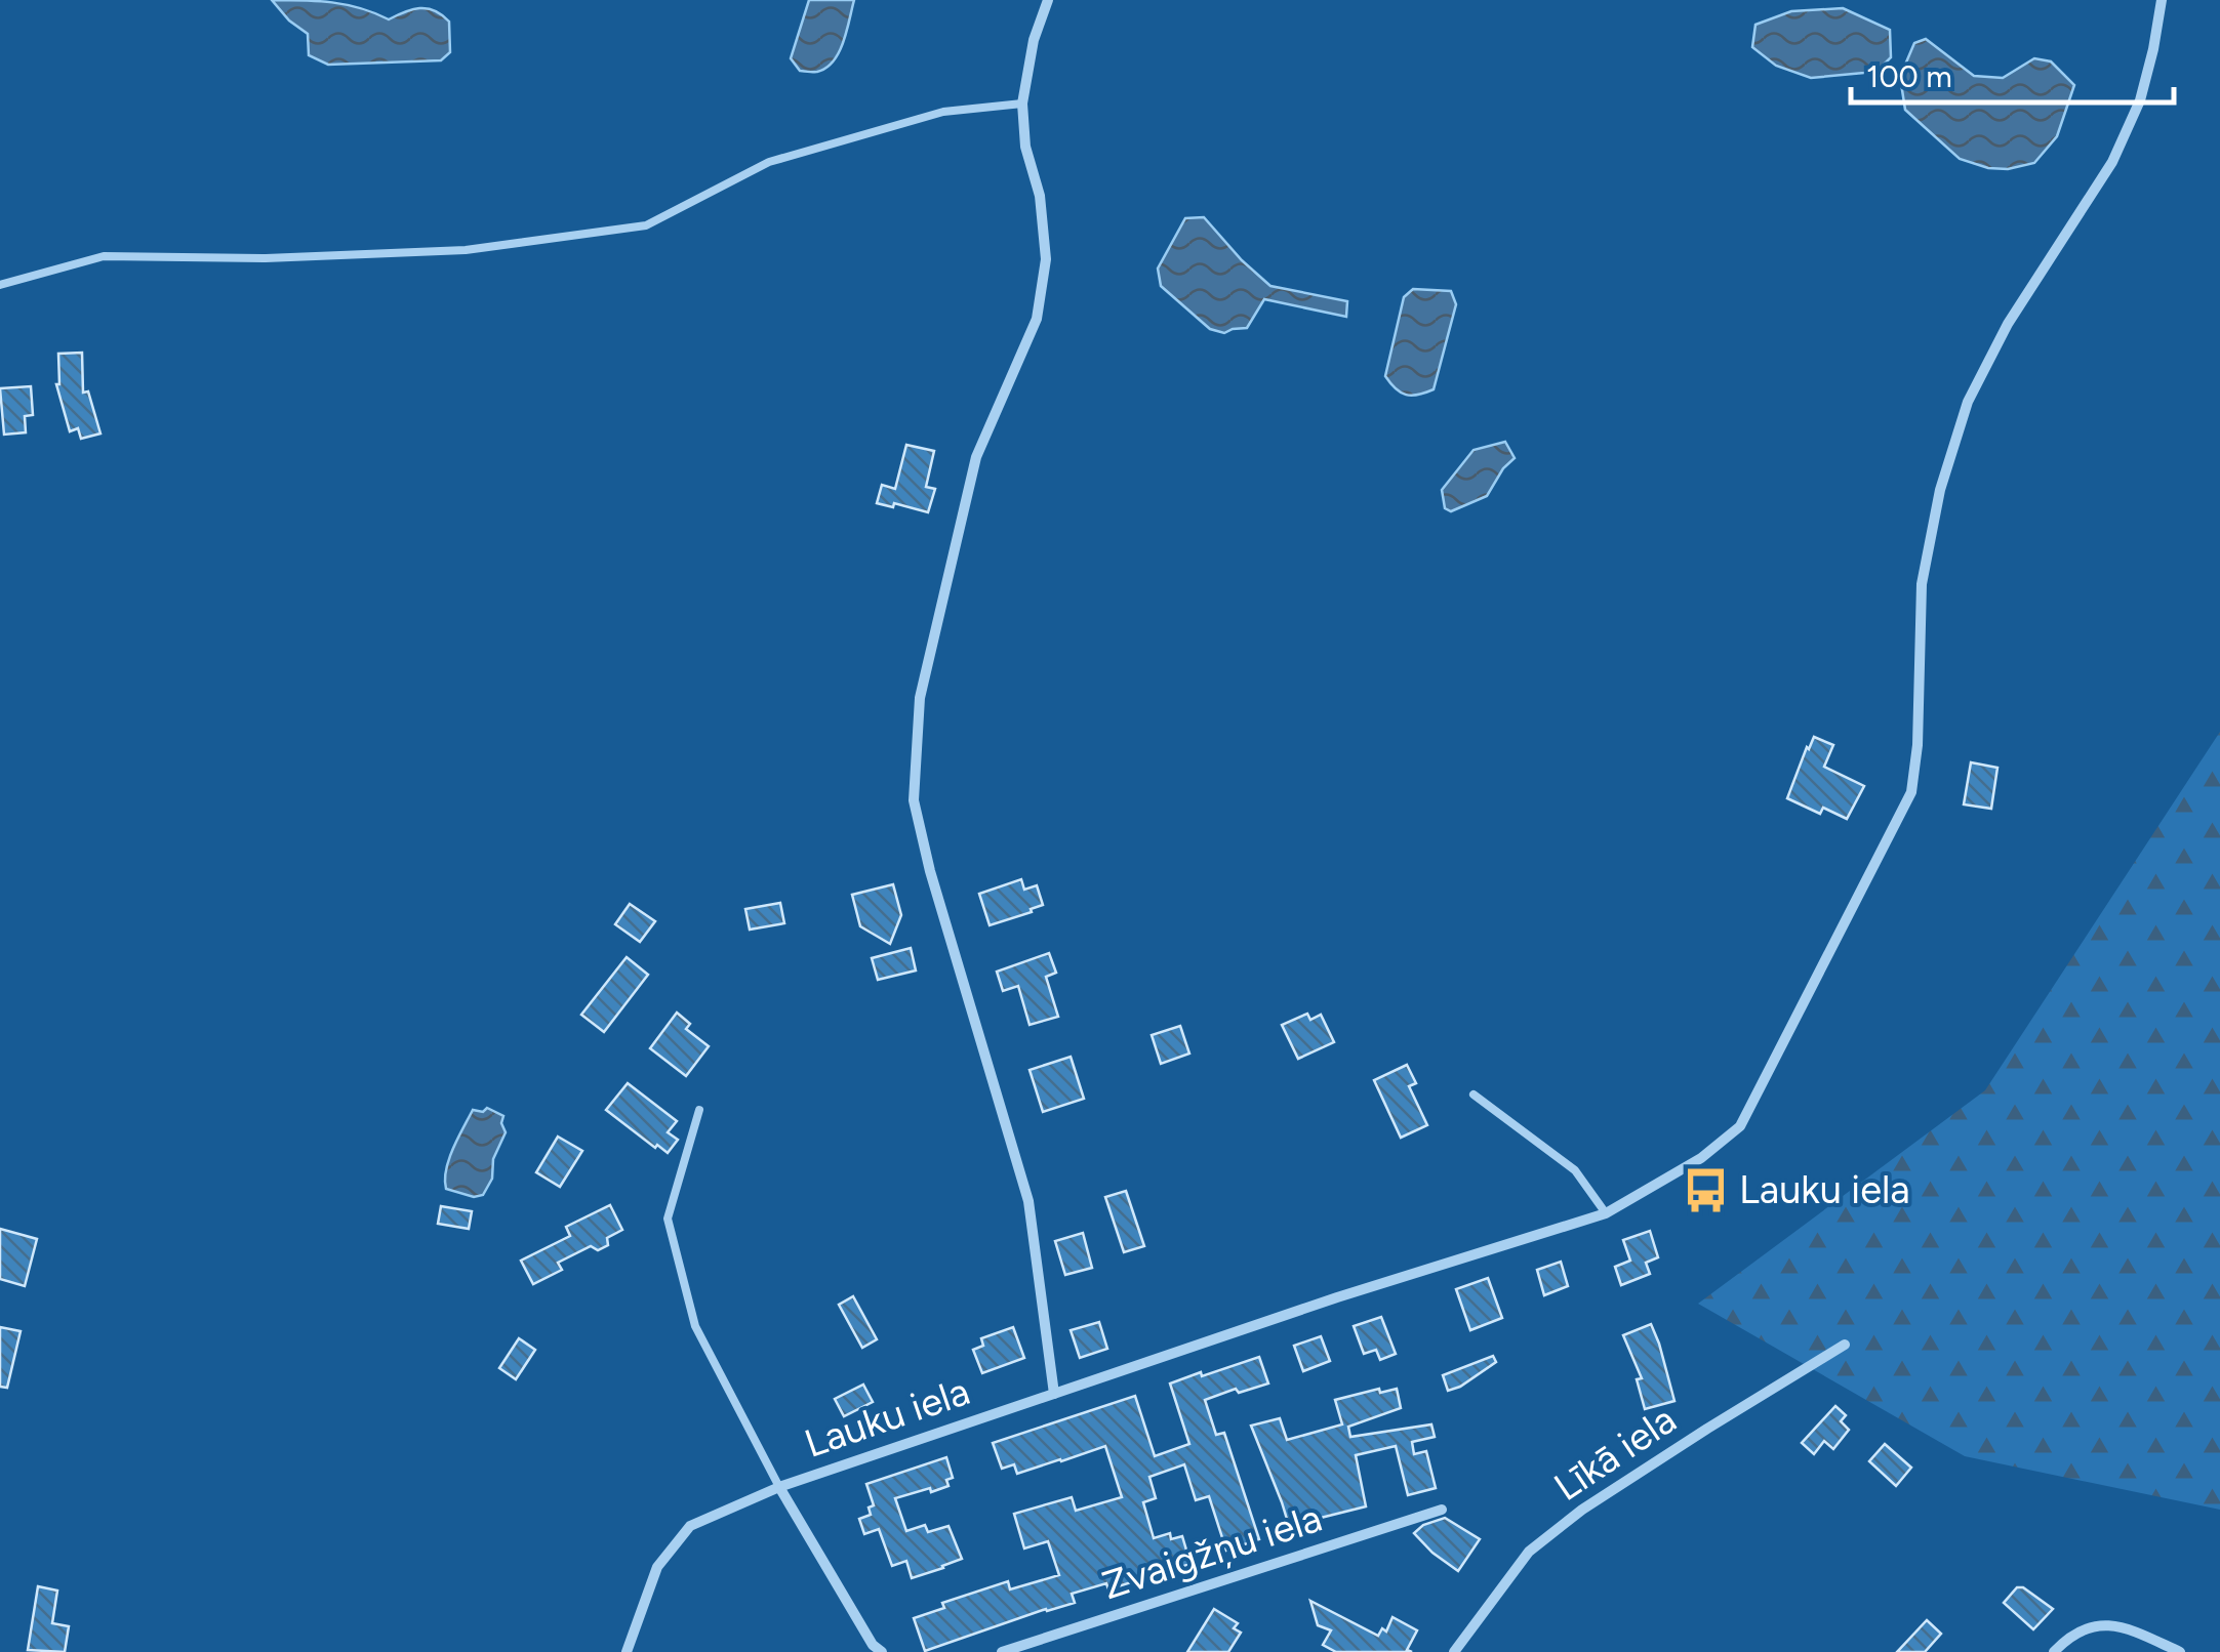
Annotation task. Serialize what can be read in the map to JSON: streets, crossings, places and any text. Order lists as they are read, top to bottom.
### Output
{
  "streets": {
    "street": ["Lauku iela", "Līkā iela", "Zvaigžņu iela"]
  },
  "places": {
    "bus stop": ["Lauku iela"]
  },
  "scale_bar": "100 m"
}
